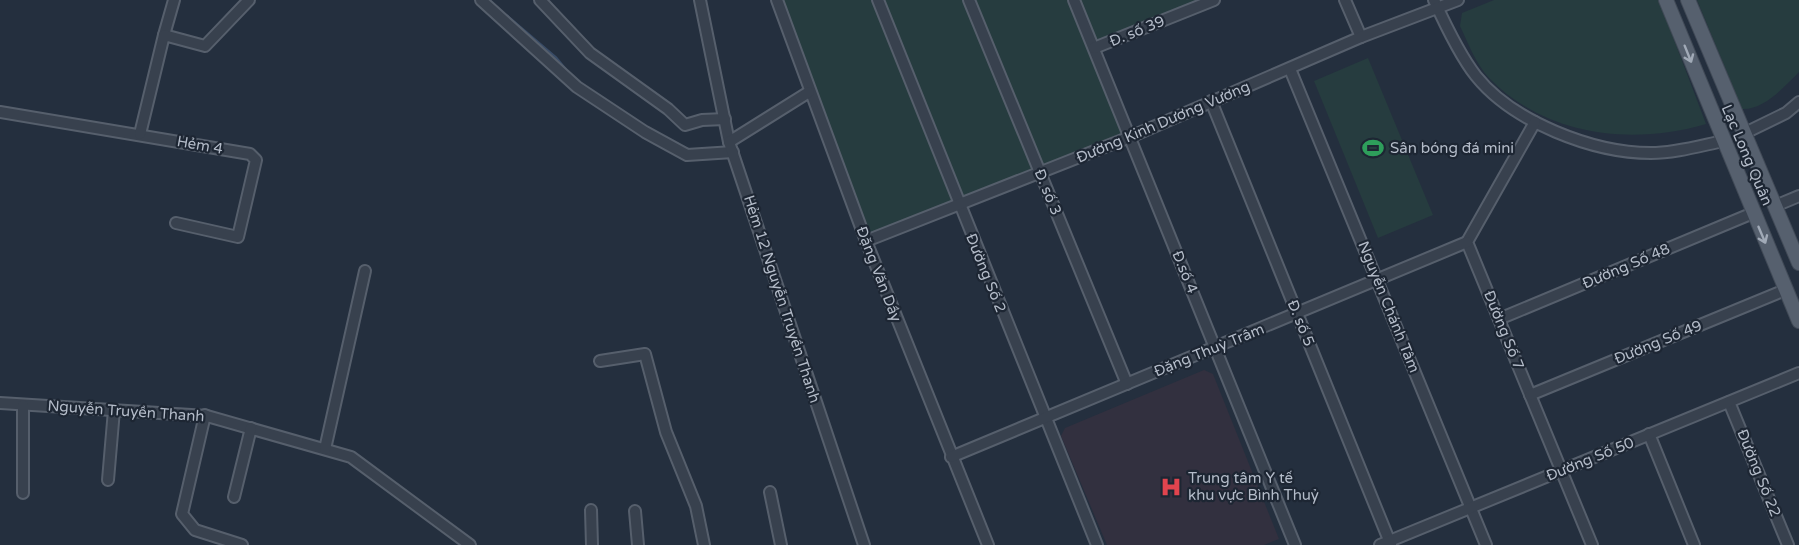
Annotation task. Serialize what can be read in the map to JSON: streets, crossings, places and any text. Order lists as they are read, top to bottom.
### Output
{
  "streets": {
    "main road": ["Lạc Long Quân"],
    "street": [
      "Đ. số 39",
      "Đường Kinh Dương Vương",
      "Hẻm 4",
      "Đ. số 3",
      "Đường Số 48",
      "Đ.số 4",
      "Đường Số 2",
      "Đặng Văn Dầy",
      "Hẻm 12 Nguyễn Truyền Thanh",
      "Nguyễn Chánh Tâm",
      "Đ. số 5",
      "Đường Số 7",
      "Đường Số 49",
      "Đặng Thuỳ Trâm",
      "Nguyễn Truyền Thanh",
      "Đường Số 50",
      "Đường Số 22"
    ]
  },
  "crossings": [
    ["Đ. số 39", "Đ.số 4"],
    ["Đường Kinh Dương Vương", "Đ. số 3"],
    ["Đường Kinh Dương Vương", "Đ.số 4"],
    ["Đường Kinh Dương Vương", "Đường Số 2"],
    ["Đường Kinh Dương Vương", "Đặng Văn Dầy"],
    ["Đường Kinh Dương Vương", "Nguyễn Chánh Tâm"],
    ["Đường Kinh Dương Vương", "Đ. số 5"],
    ["Lạc Long Quân", "Đường Số 48"],
    ["Lạc Long Quân", "Đường Số 49"],
    ["Đ. số 3", "Đặng Thuỳ Trâm"],
    ["Đường Số 48", "Đường Số 7"],
    ["Đ.số 4", "Đặng Thuỳ Trâm"],
    ["Đường Số 2", "Đặng Thuỳ Trâm"],
    ["Đặng Văn Dầy", "Đặng Thuỳ Trâm"],
    ["Nguyễn Chánh Tâm", "Đặng Thuỳ Trâm"],
    ["Nguyễn Chánh Tâm", "Đường Số 50"],
    ["Đ. số 5", "Đặng Thuỳ Trâm"],
    ["Đ. số 5", "Đường Số 50"],
    ["Đường Số 7", "Đường Số 49"],
    ["Đường Số 7", "Đặng Thuỳ Trâm"],
    ["Đường Số 7", "Đường Số 50"],
    ["Đường Số 50", "Đường Số 22"]
  ],
  "places": {
    "sports": ["Sân bóng đá mini"],
    "hospital": ["Trung tâm Y tế khu vực Bình Thuỷ"]
  }
}
